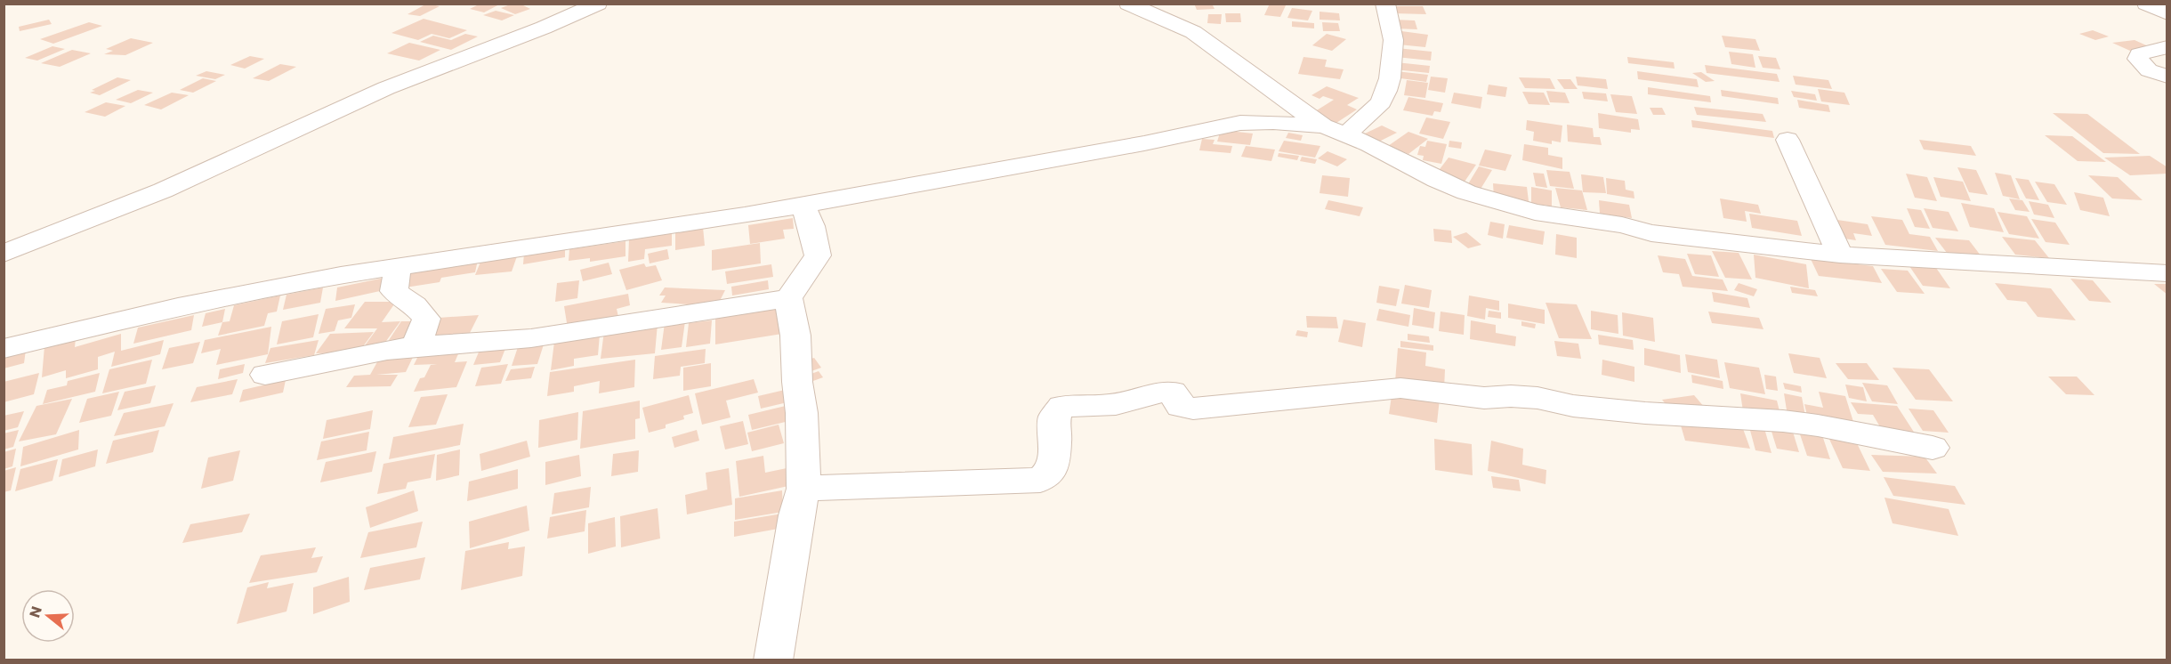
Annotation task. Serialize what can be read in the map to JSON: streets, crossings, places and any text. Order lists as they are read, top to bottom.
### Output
{
  "north": "left"
}
